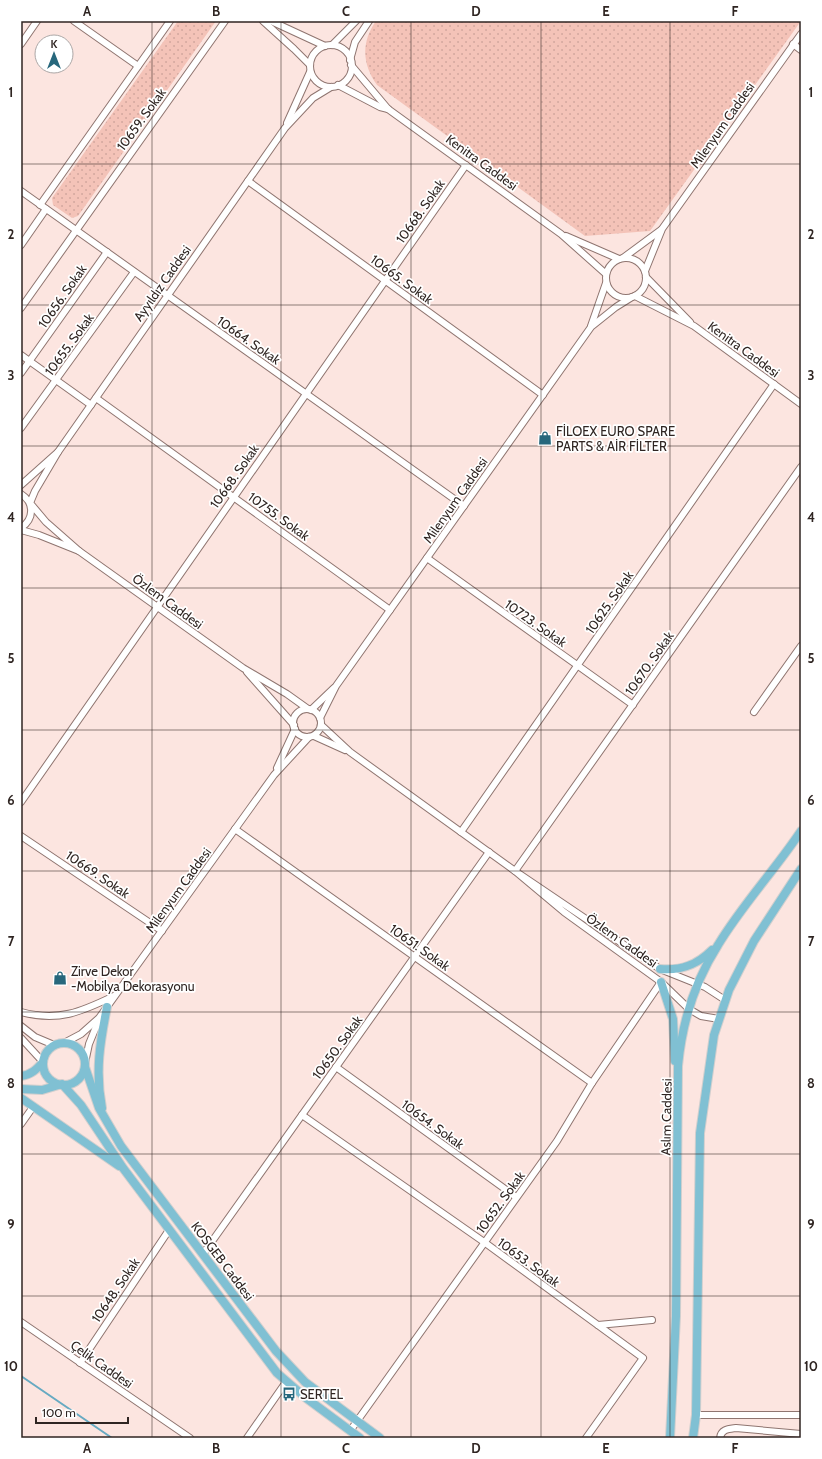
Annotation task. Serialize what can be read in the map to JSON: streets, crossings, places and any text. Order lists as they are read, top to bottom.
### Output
{
  "streets": {
    "main road": ["Aslım Caddesi", "KOSGEB Caddesi"],
    "street": [
      "10659. Sokak",
      "Milenyum Caddesi",
      "Kenitra Caddesi",
      "10668. Sokak",
      "10665. Sokak",
      "Ayyıldız Caddesi",
      "10656. Sokak",
      "10664. Sokak",
      "10655. Sokak",
      "10755. Sokak",
      "Özlem Caddesi",
      "10625. Sokak",
      "10723. Sokak",
      "10670. Sokak",
      "10669. Sokak",
      "10651. Sokak",
      "10650. Sokak",
      "10654. Sokak",
      "10652. Sokak",
      "10653. Sokak",
      "10648. Sokak",
      "Çelik Caddesi"
    ]
  },
  "crossings": [
    ["10659. Sokak", "10664. Sokak"],
    ["Milenyum Caddesi", "10665. Sokak"],
    ["Milenyum Caddesi", "10664. Sokak"],
    ["Milenyum Caddesi", "10755. Sokak"],
    ["Milenyum Caddesi", "10723. Sokak"],
    ["Milenyum Caddesi", "10669. Sokak"],
    ["Milenyum Caddesi", "10651. Sokak"],
    ["Milenyum Caddesi", "KOSGEB Caddesi"],
    ["Kenitra Caddesi", "10668. Sokak"],
    ["Kenitra Caddesi", "10625. Sokak"],
    ["10668. Sokak", "10665. Sokak"],
    ["10668. Sokak", "10664. Sokak"],
    ["10668. Sokak", "10755. Sokak"],
    ["10668. Sokak", "Özlem Caddesi"],
    ["10665. Sokak", "Ayyıldız Caddesi"],
    ["Ayyıldız Caddesi", "10664. Sokak"],
    ["Ayyıldız Caddesi", "10755. Sokak"],
    ["Ayyıldız Caddesi", "Özlem Caddesi"],
    ["10656. Sokak", "10664. Sokak"],
    ["10664. Sokak", "10655. Sokak"],
    ["Özlem Caddesi", "10625. Sokak"],
    ["Özlem Caddesi", "10670. Sokak"],
    ["Özlem Caddesi", "10650. Sokak"],
    ["Özlem Caddesi", "Aslım Caddesi"],
    ["Özlem Caddesi", "10652. Sokak"],
    ["10625. Sokak", "10723. Sokak"],
    ["10723. Sokak", "10670. Sokak"],
    ["10651. Sokak", "10650. Sokak"],
    ["10651. Sokak", "10652. Sokak"],
    ["10650. Sokak", "10654. Sokak"],
    ["10650. Sokak", "KOSGEB Caddesi"],
    ["10650. Sokak", "10653. Sokak"],
    ["10654. Sokak", "10652. Sokak"],
    ["10652. Sokak", "KOSGEB Caddesi"],
    ["10652. Sokak", "10653. Sokak"],
    ["KOSGEB Caddesi", "10648. Sokak"],
    ["10648. Sokak", "Çelik Caddesi"]
  ],
  "places": {
    "shop": ["FİLOEX EURO SPARE PARTS & AİR FİLTER", "Zirve Dekor -Mobilya Dekorasyonu"],
    "bus stop": ["SERTEL"]
  },
  "scale_bar": "100 m",
  "north": "top",
  "grid": {
    "columns": [
      "A",
      "B",
      "C",
      "D",
      "E",
      "F"
    ],
    "rows": [
      "1",
      "2",
      "3",
      "4",
      "5",
      "6",
      "7",
      "8",
      "9",
      "10"
    ]
  }
}
